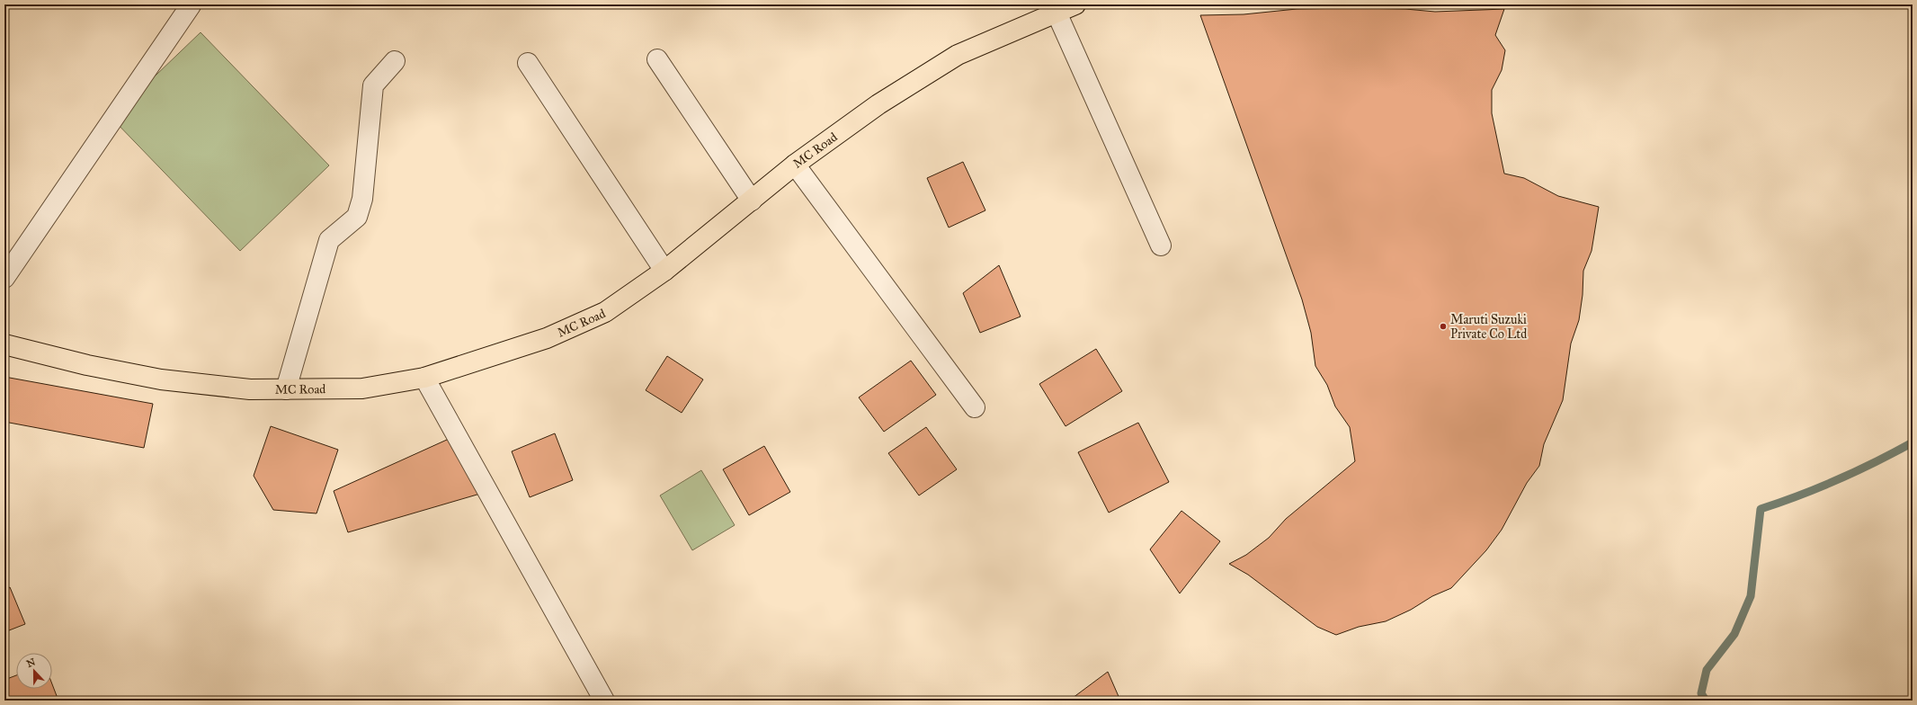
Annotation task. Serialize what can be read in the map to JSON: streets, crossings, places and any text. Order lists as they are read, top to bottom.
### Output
{
  "streets": {
    "main road": ["MC Road"]
  },
  "places": ["Maruti Suzuki Private Co Ltd"],
  "north": "top"
}
